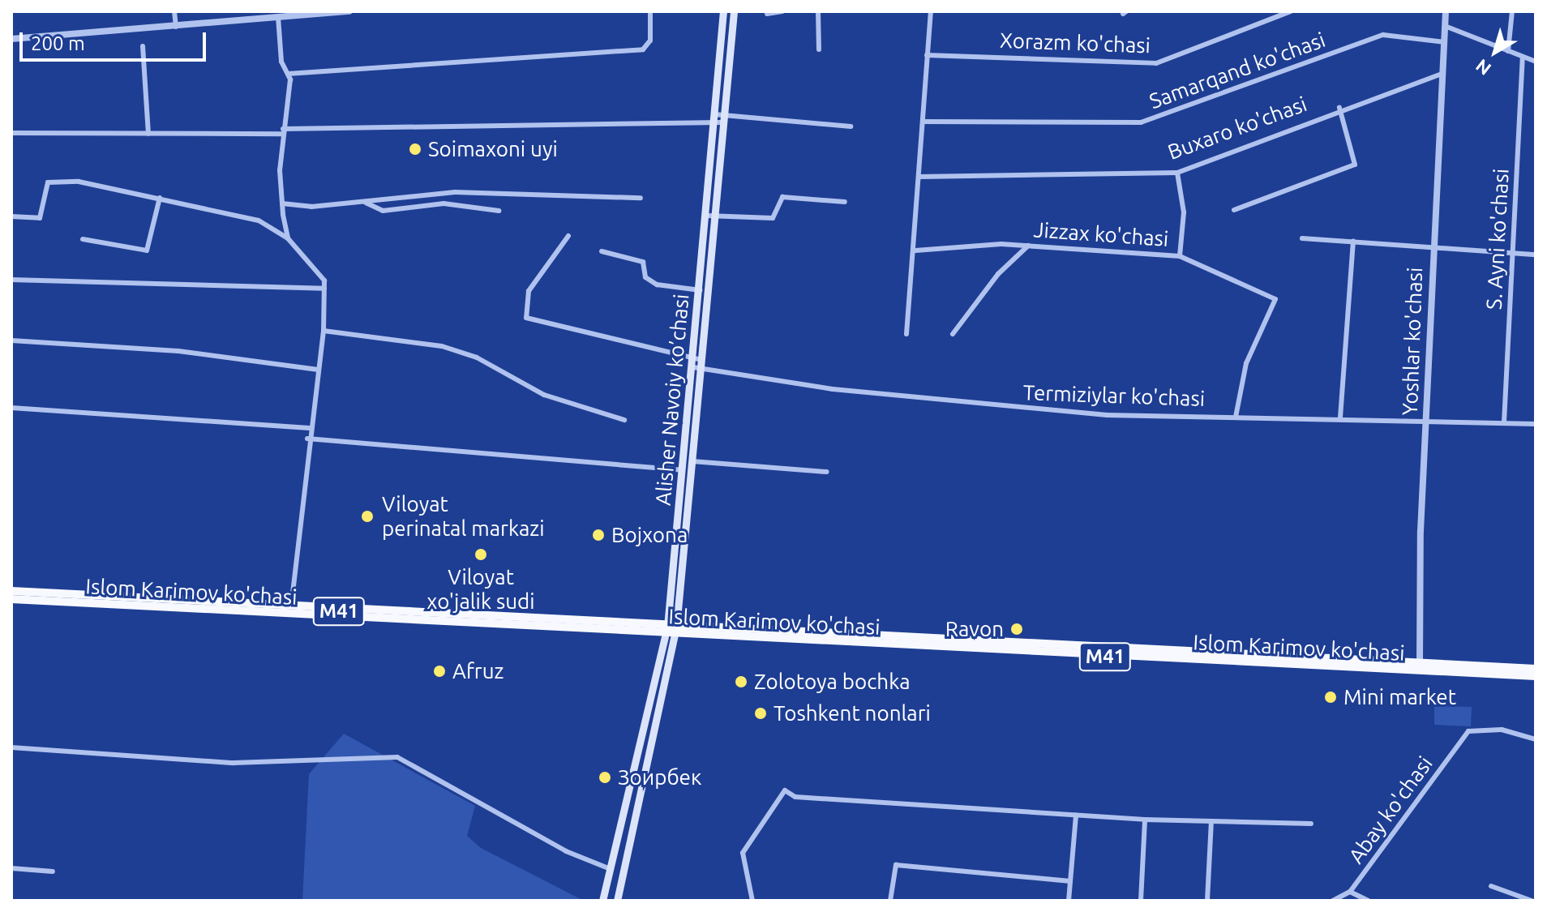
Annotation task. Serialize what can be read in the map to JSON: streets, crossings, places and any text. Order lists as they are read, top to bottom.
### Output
{
  "streets": {
    "main road": ["Alisher Navoiy ko’chasi", "Islom Karimov ko'chasi", "M41"],
    "street": [
      "Xorazm ko'chasi",
      "Samarqand ko'chasi",
      "Buxaro ko'chasi",
      "Jizzax ko'chasi",
      "S. Ayni ko'chasi",
      "Yoshlar ko'chasi",
      "Termiziylar ko'chasi",
      "Abay ko'chasi"
    ]
  },
  "crossings": [
    ["Samarqand ko'chasi", "Yoshlar ko'chasi"],
    ["Buxaro ko'chasi", "Yoshlar ko'chasi"],
    ["Jizzax ko'chasi", "Termiziylar ko'chasi"],
    ["S. Ayni ko'chasi", "Termiziylar ko'chasi"],
    ["Yoshlar ko'chasi", "Termiziylar ko'chasi"],
    ["Yoshlar ko'chasi", "Islom Karimov ko'chasi"],
    ["Termiziylar ko'chasi", "Alisher Navoiy ko’chasi"],
    ["Alisher Navoiy ko’chasi", "Islom Karimov ko'chasi"]
  ],
  "places": [
    "Soimaxoni uyi",
    "Viloyat perinatal markazi",
    "Bojxona",
    "Viloyat xo'jalik sudi",
    "Ravon",
    "Afruz",
    "Zolotoya bochka",
    "Mini market",
    "Toshkent nonlari",
    "Зоирбек"
  ],
  "scale_bar": "200 m",
  "north": "bottom left"
}
